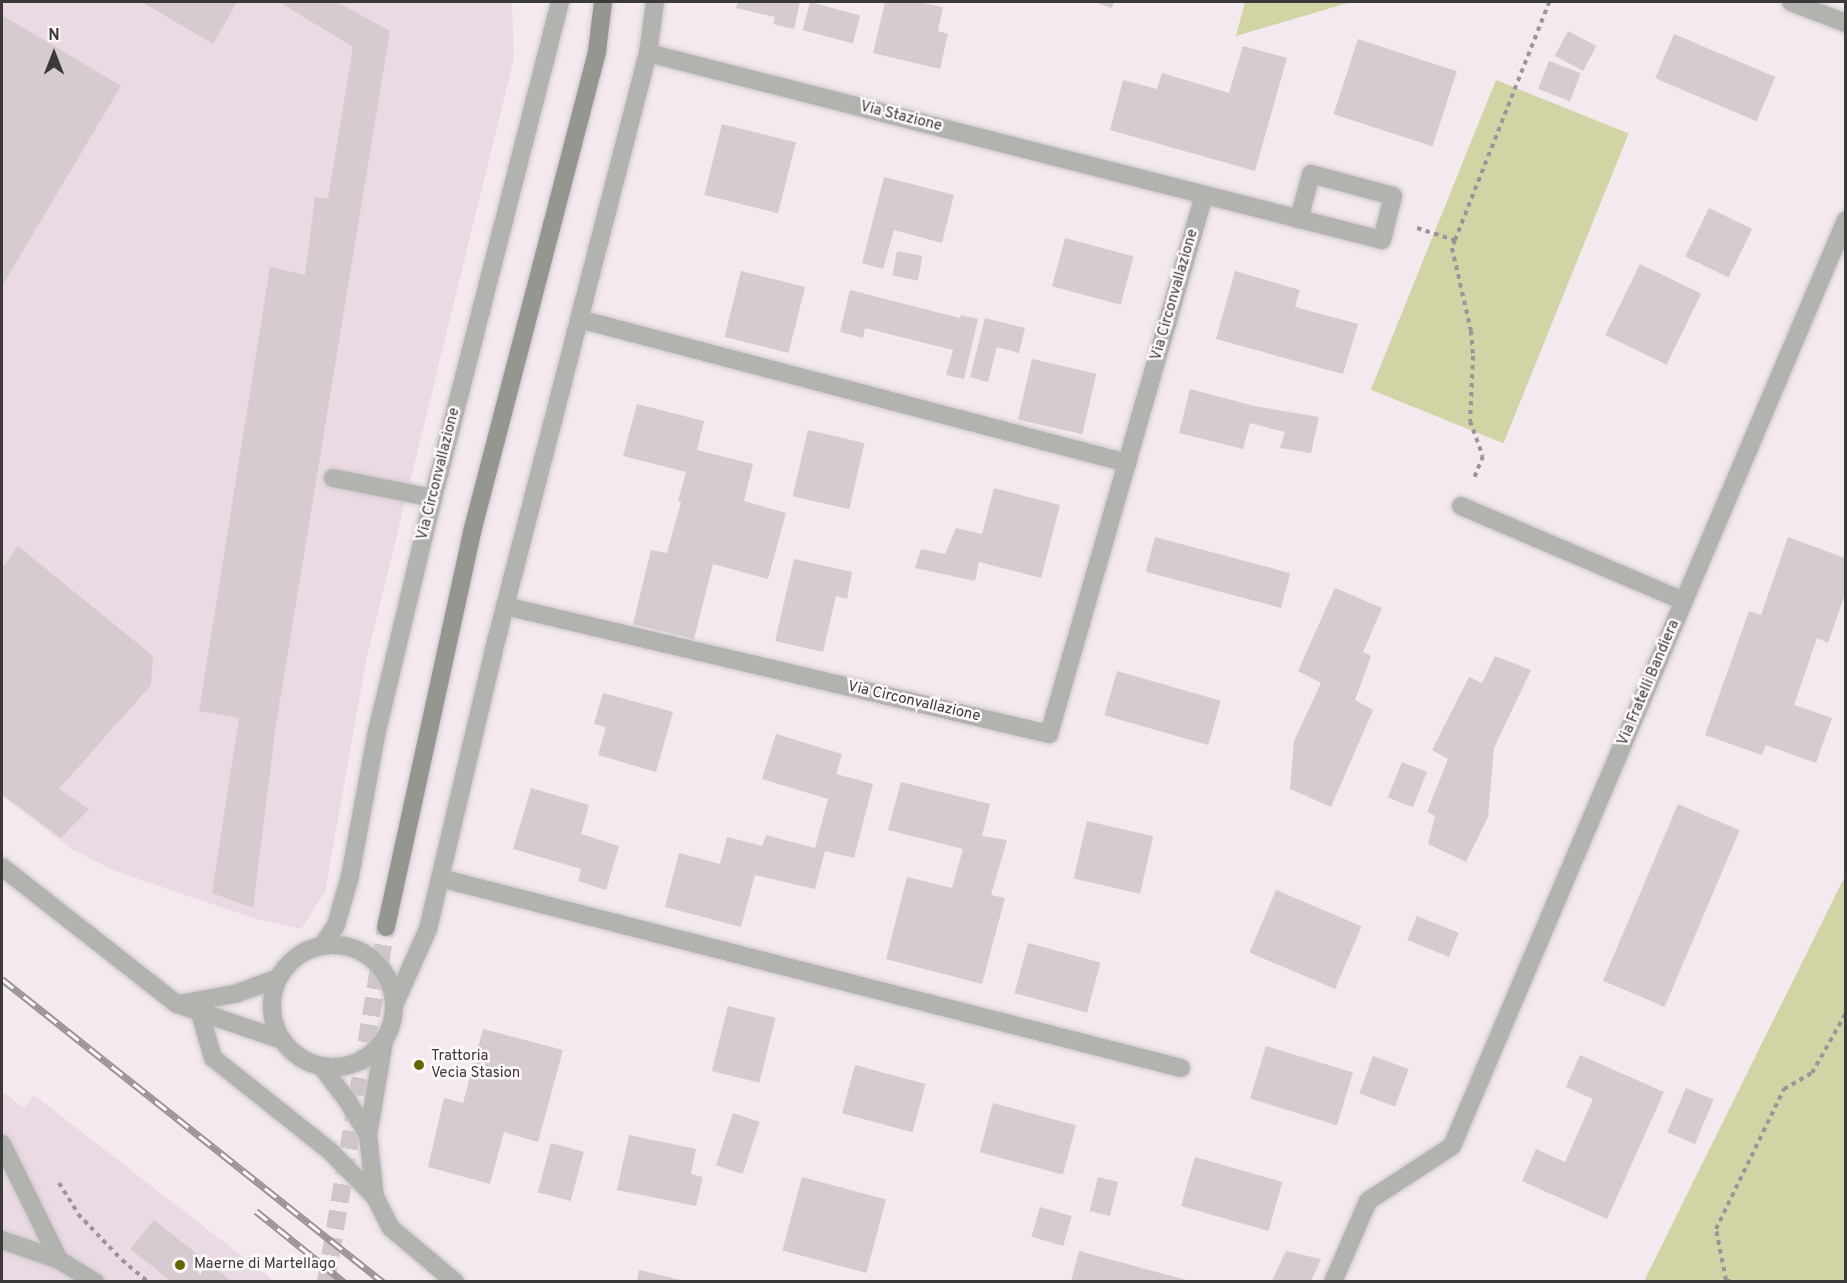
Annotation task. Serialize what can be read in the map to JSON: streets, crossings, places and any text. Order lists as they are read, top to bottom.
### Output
{
  "streets": {
    "street": ["Via Stazione", "Via Circonvallazione", "Via Fratelli Bandiera"]
  },
  "crossings": [
    ["Via Stazione", "Via Circonvallazione"]
  ],
  "places": ["Trattoria Vecia Stasion", "Maerne di Martellago"],
  "north": "top"
}
